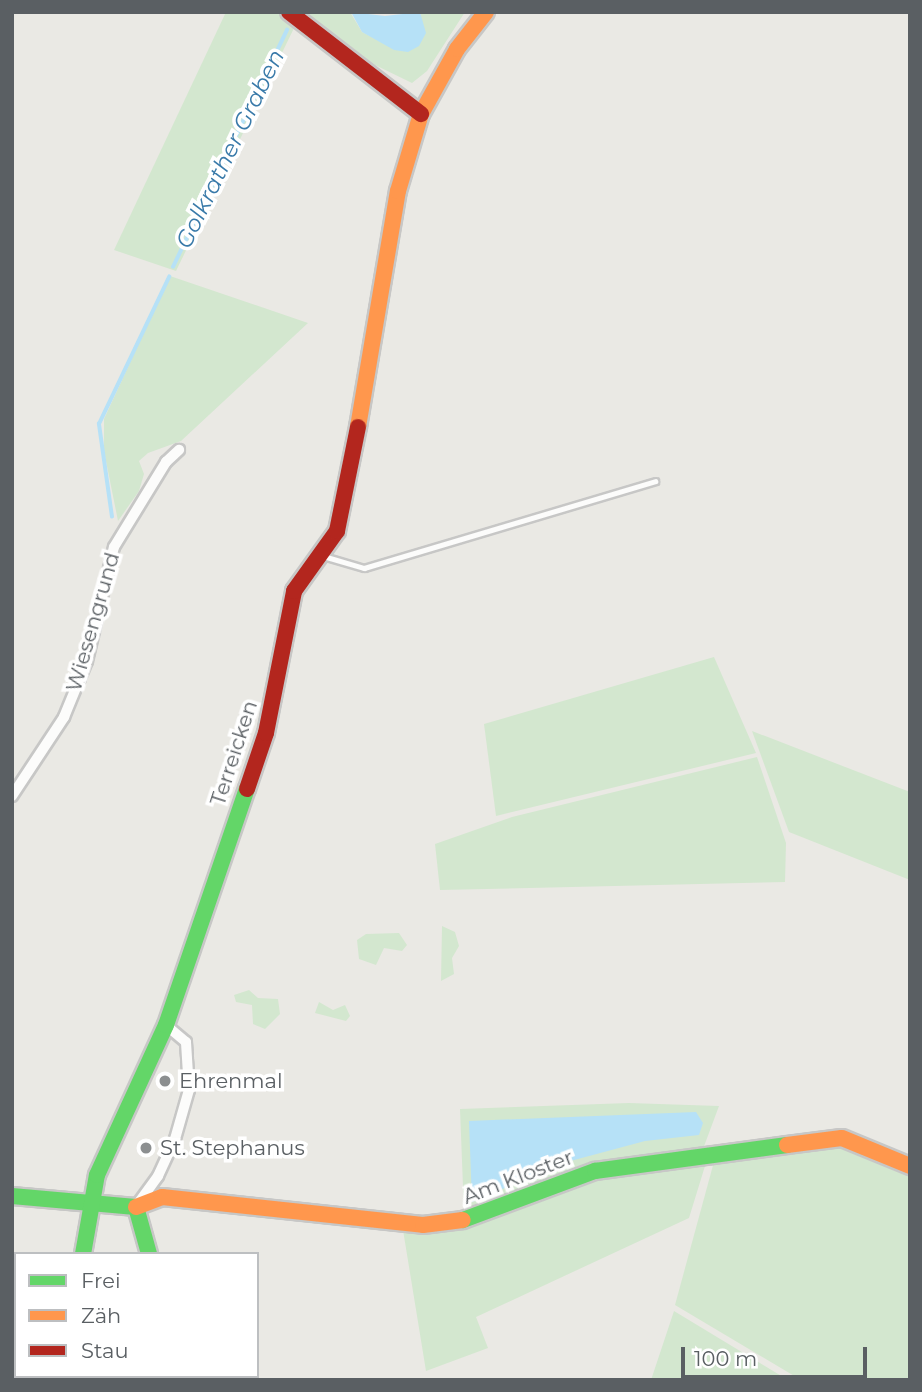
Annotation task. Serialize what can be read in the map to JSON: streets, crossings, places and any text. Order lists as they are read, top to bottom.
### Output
{
  "streets": {
    "main road": ["Terreicken", "Am Kloster"],
    "street": ["Wiesengrund"]
  },
  "water": ["Golkrather Graben"],
  "places": ["Ehrenmal", "St. Stephanus"],
  "legend": ["Frei", "Zäh", "Stau"],
  "scale_bar": "100 m"
}
